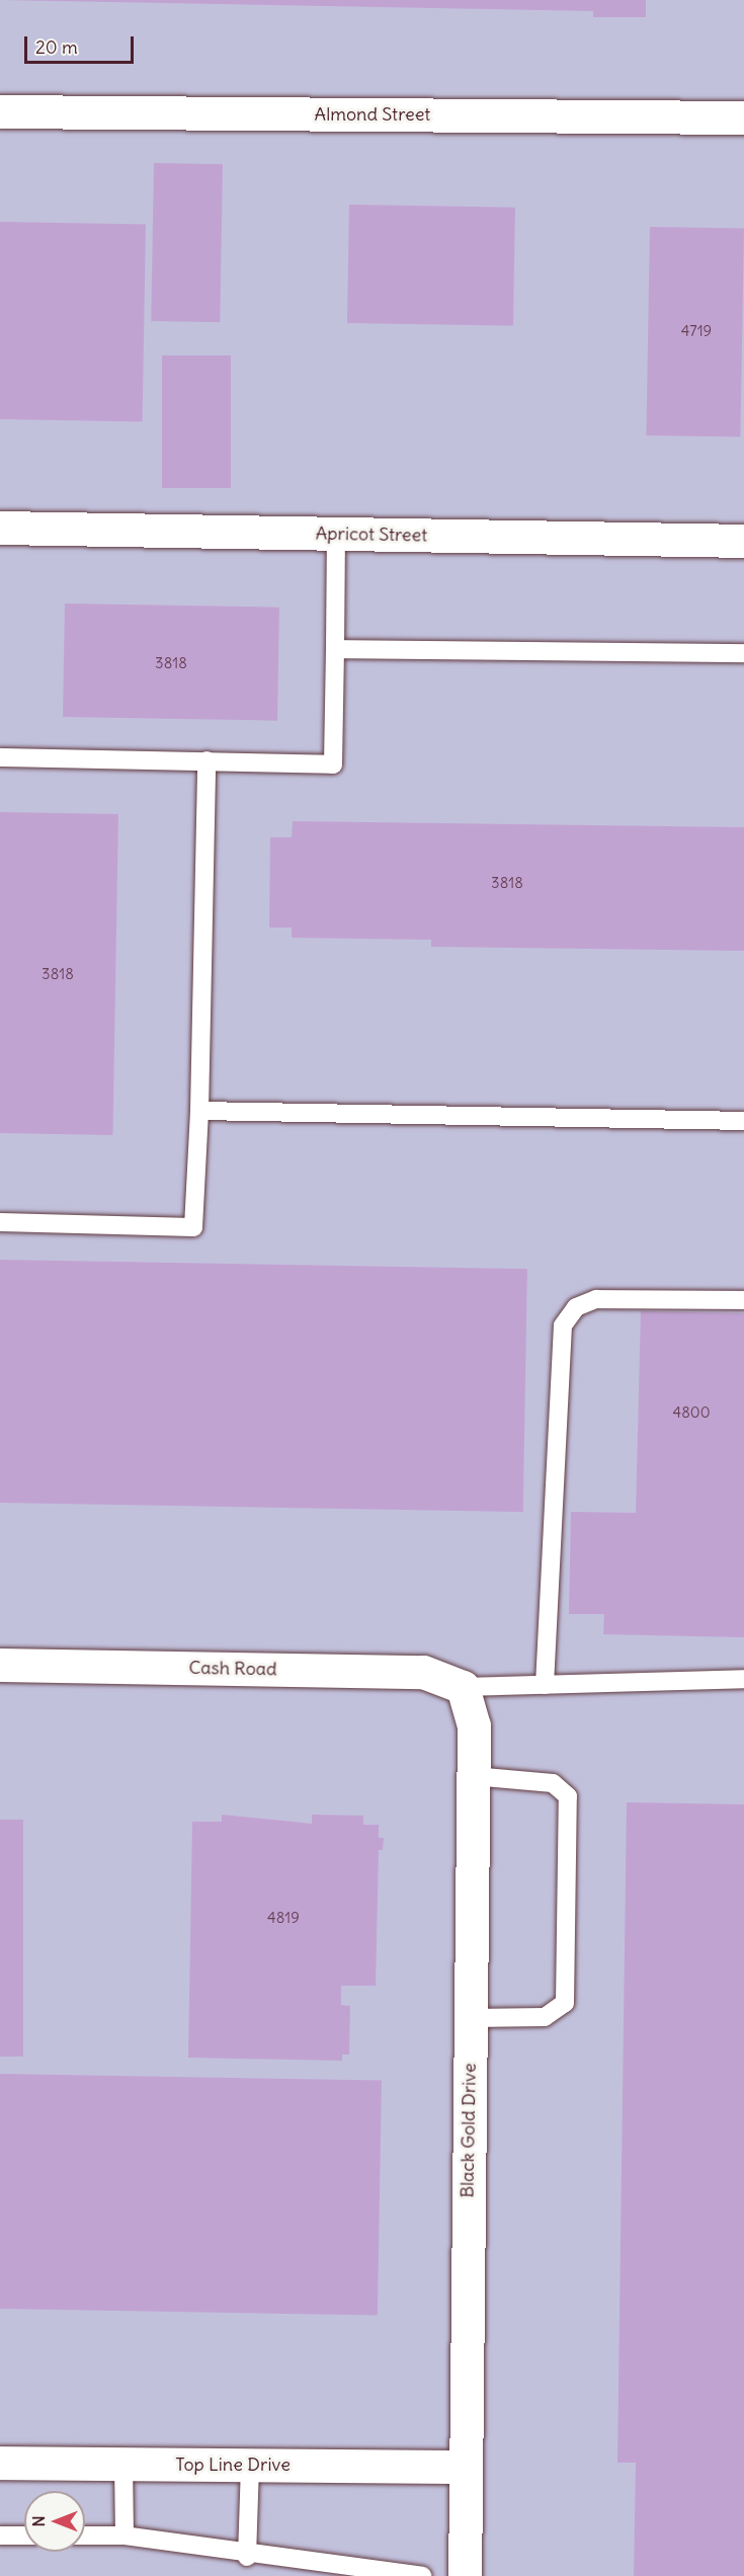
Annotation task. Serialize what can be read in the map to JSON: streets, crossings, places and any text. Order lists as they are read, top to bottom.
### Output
{
  "streets": {
    "street": [
      "Almond Street",
      "Apricot Street",
      "Cash Road",
      "Black Gold Drive",
      "Top Line Drive"
    ]
  },
  "crossings": [
    ["Cash Road", "Black Gold Drive"],
    ["Black Gold Drive", "Top Line Drive"]
  ],
  "house_numbers": [
    "4719",
    "3818",
    "3818",
    "3818",
    "4800",
    "4819"
  ],
  "scale_bar": "20 m",
  "north": "left"
}
